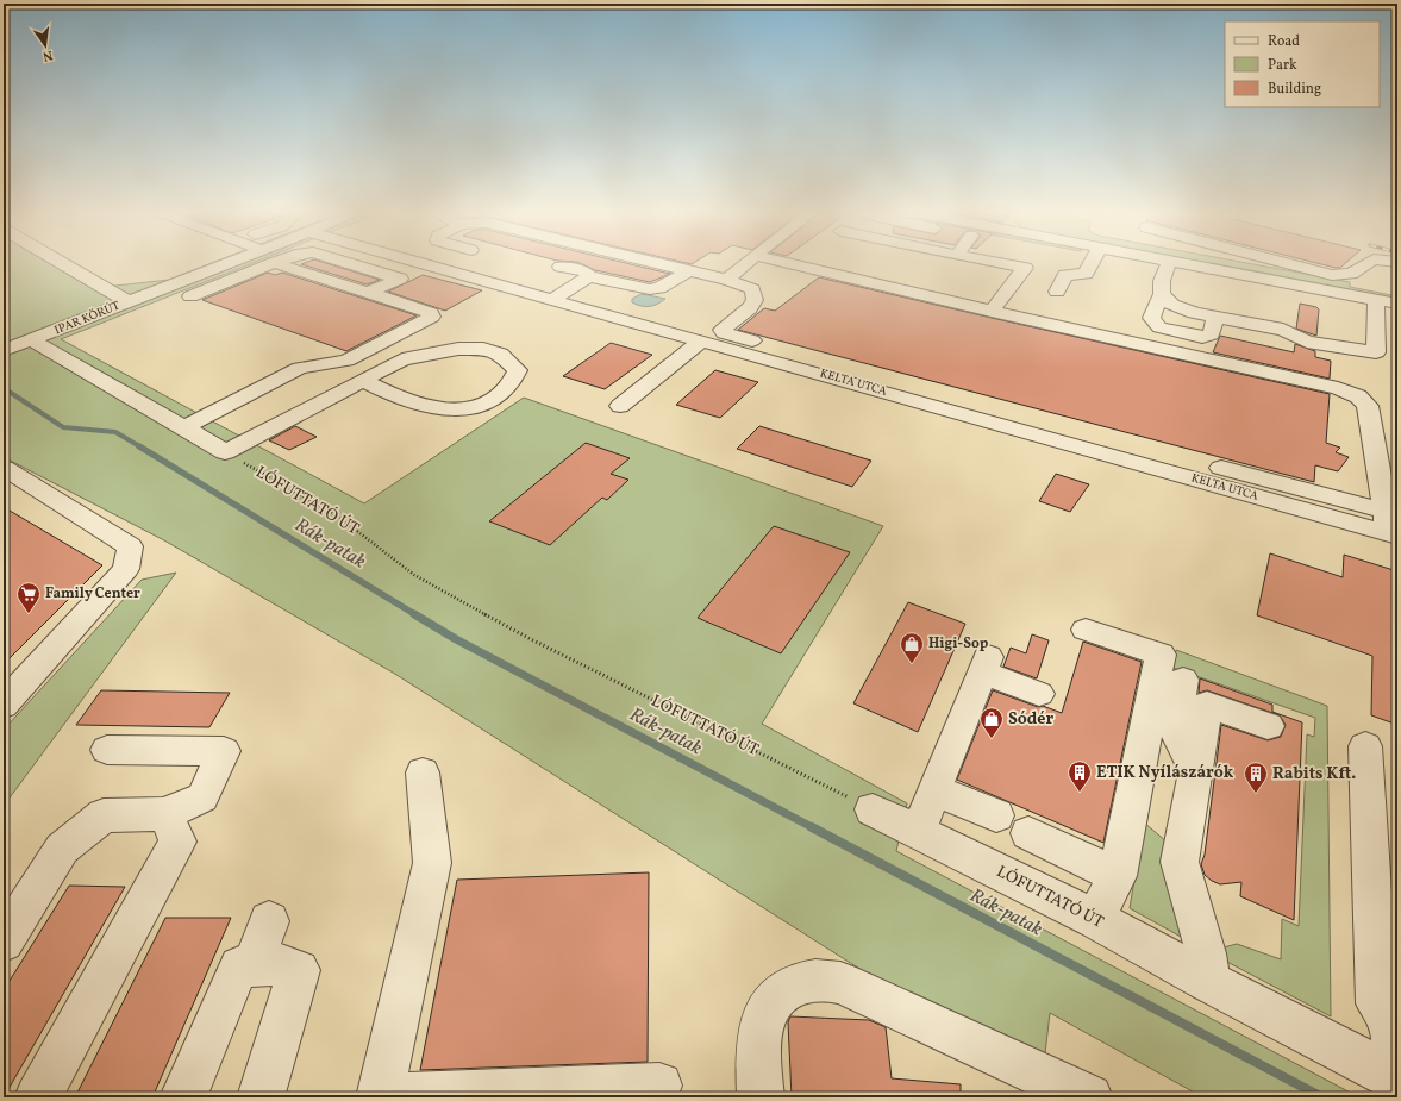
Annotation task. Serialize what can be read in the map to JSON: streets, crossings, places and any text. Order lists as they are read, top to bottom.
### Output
{
  "streets": {
    "street": ["IPAR KÖRÚT", "KELTA UTCA", "LÓFUTTATÓ ÚT"]
  },
  "water": ["Rák-patak"],
  "places": {
    "supermarket": ["Family Center"],
    "shop": ["Higi-Sop", "Sódér"],
    "building": ["ETIK Nyílászárók", "Rabits Kft."]
  },
  "legend": ["Road", "Park", "Building"],
  "north": "bottom"
}
